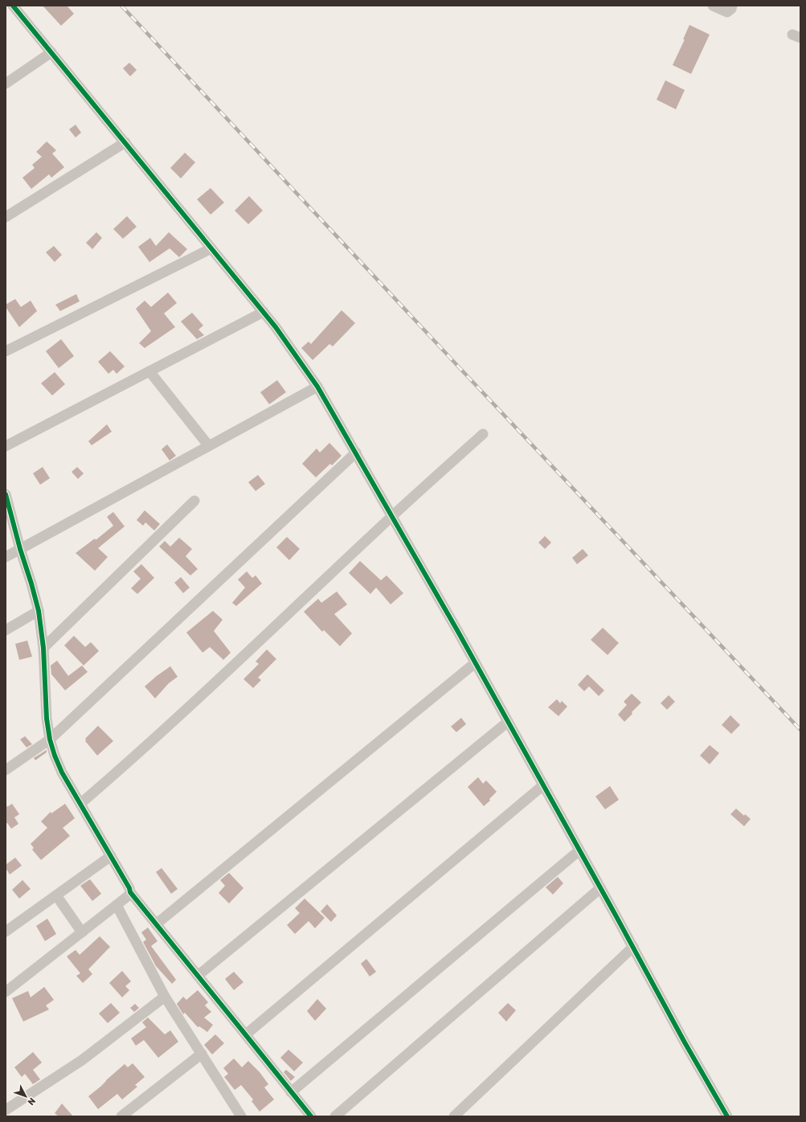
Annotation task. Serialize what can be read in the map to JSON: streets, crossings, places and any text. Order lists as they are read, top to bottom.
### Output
{
  "north": "bottom right"
}
